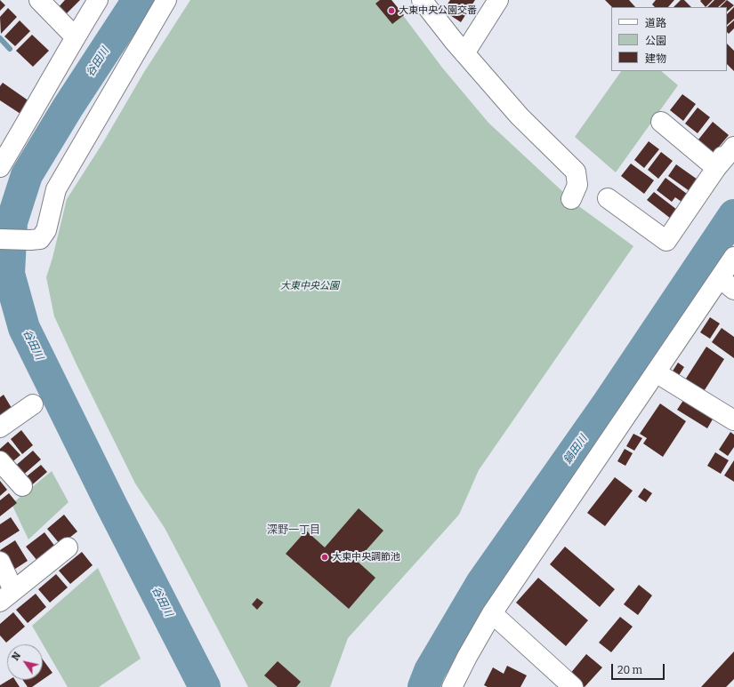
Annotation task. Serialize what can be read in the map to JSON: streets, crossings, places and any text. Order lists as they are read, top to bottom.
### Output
{
  "districts": ["深野一丁目"],
  "water": ["谷田川", "鍋田川"],
  "parks": ["大東中央公園"],
  "places": ["大東中央公園交番", "大東中央調節池"],
  "legend": ["道路", "公園", "建物"],
  "scale_bar": "20 m",
  "north": "top left"
}
